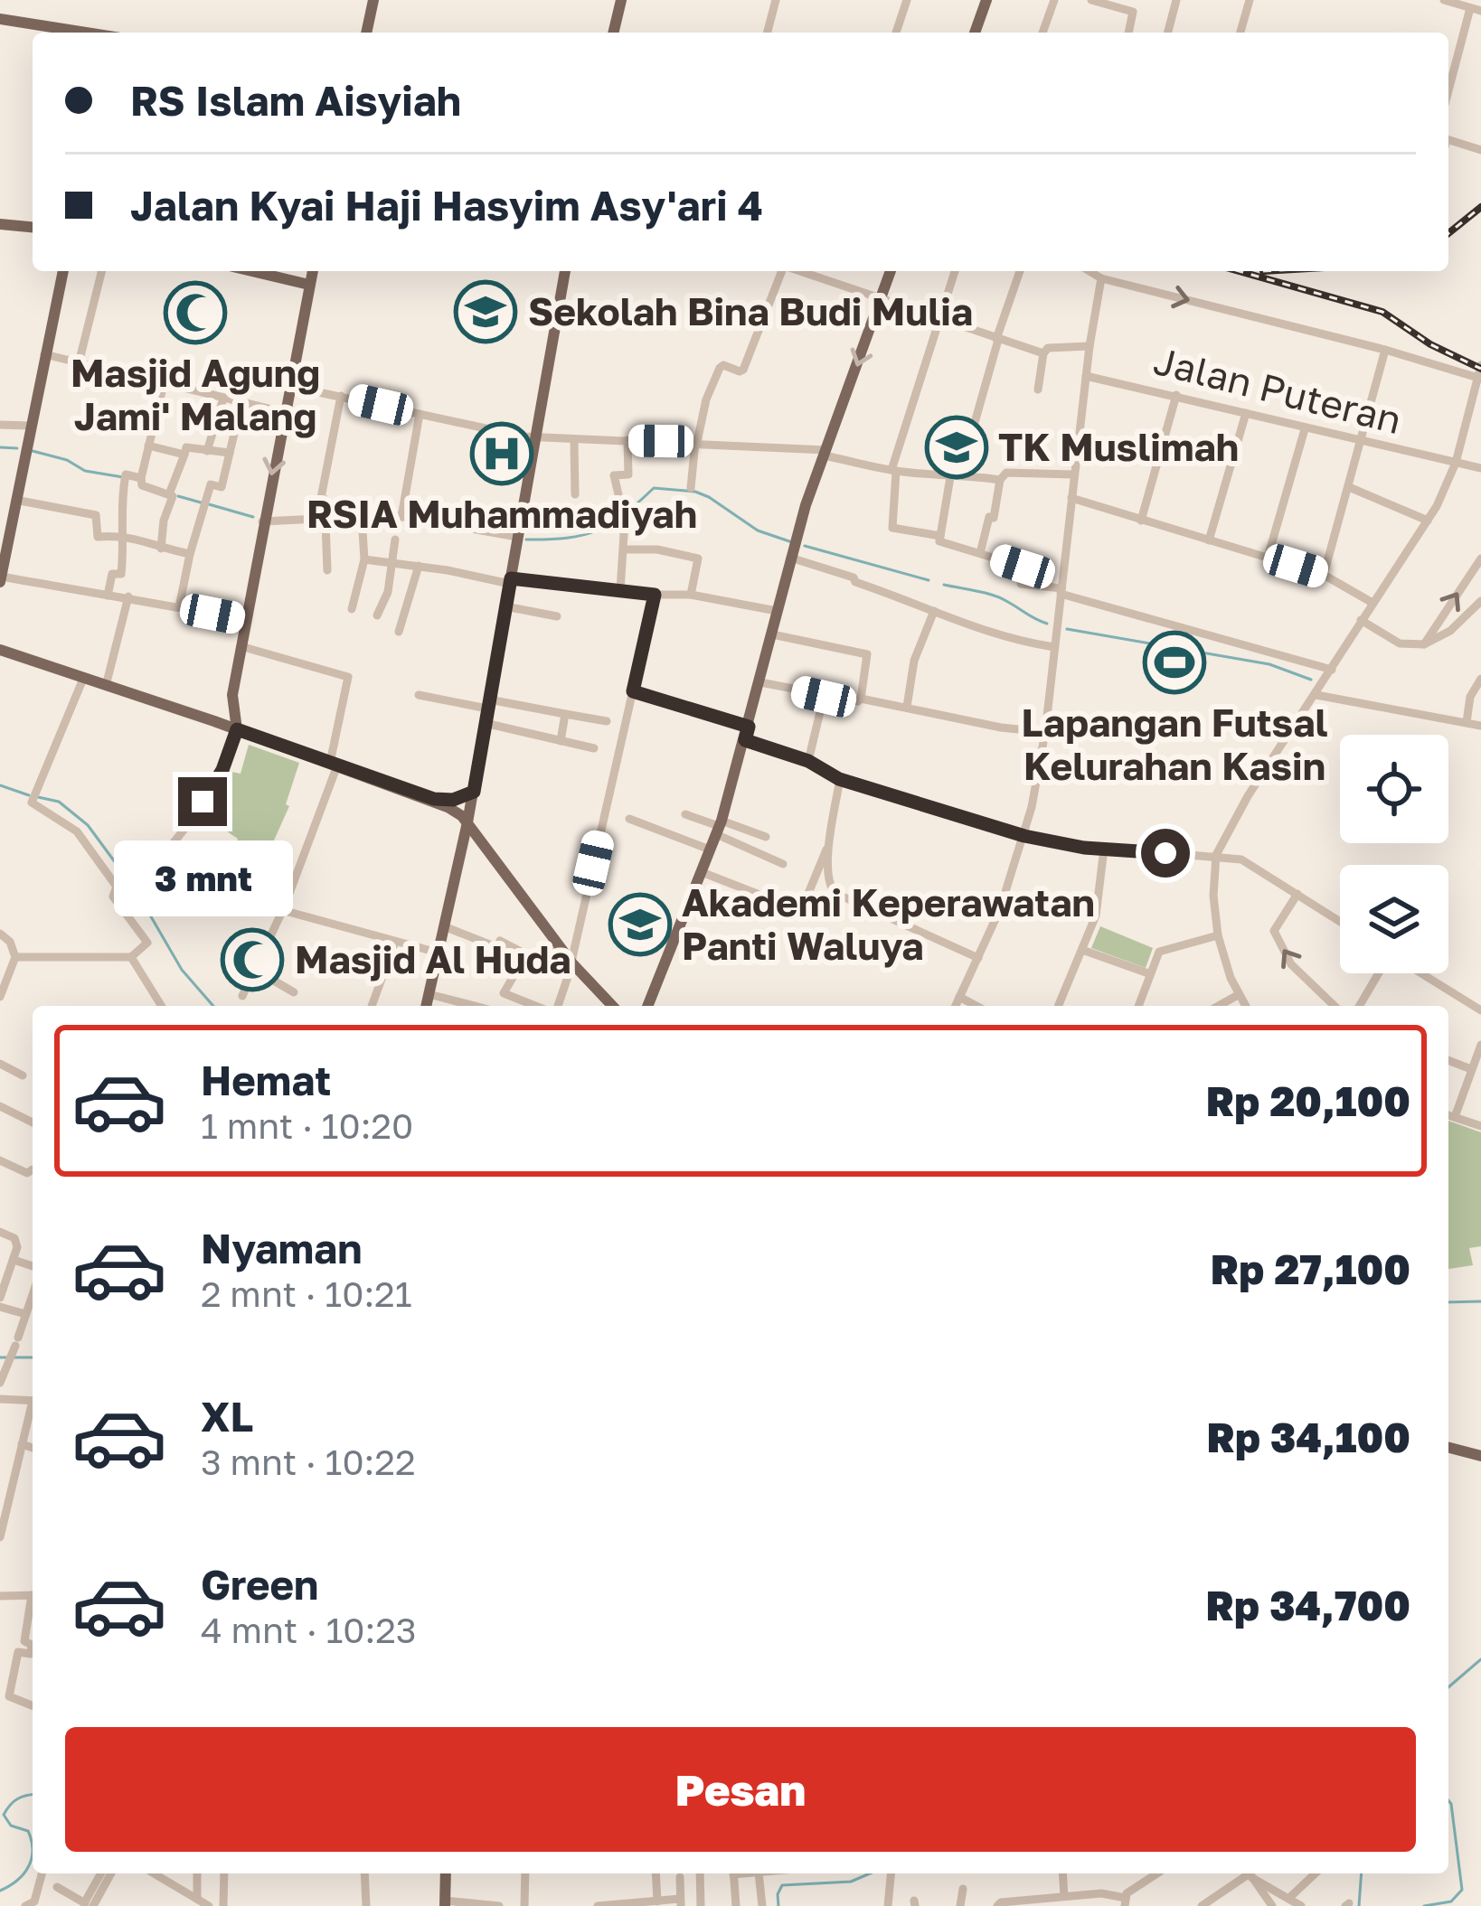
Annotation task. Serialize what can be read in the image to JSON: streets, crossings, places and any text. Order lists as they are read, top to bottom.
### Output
{
  "streets": {
    "street": ["Jalan Puteran"]
  },
  "places": {
    "school or university": ["Sekolah Bina Budi Mulia", "TK Muslimah", "Akademi Keperawatan Panti Waluya"],
    "mosque": ["Masjid Agung Jami' Malang", "Masjid Al Huda"],
    "hospital": ["RSIA Muhammadiyah"],
    "sports": ["Lapangan Futsal Kelurahan Kasin"]
  },
  "page": {
    "banner": ["RS Islam Aisyiah", "Jalan Kyai Haji Hasyim Asy'ari 4"],
    "bubble": "3 mnt",
    "list": [
      {
        "name": "Hemat",
        "note": "1 mnt · 10:20",
        "value": "Rp 20,100"
      },
      {
        "name": "Nyaman",
        "note": "2 mnt · 10:21",
        "value": "Rp 27,100"
      },
      {
        "name": "XL",
        "note": "3 mnt · 10:22",
        "value": "Rp 34,100"
      },
      {
        "name": "Green",
        "note": "4 mnt · 10:23",
        "value": "Rp 34,700"
      }
    ],
    "buttons": "Pesan"
  }
}
